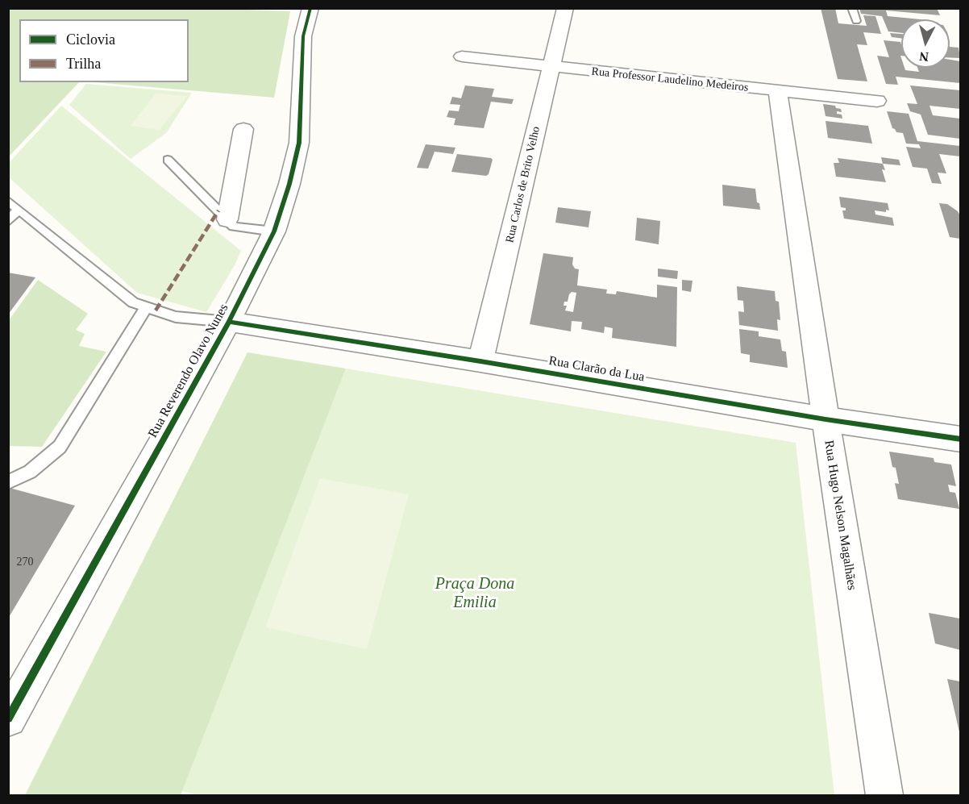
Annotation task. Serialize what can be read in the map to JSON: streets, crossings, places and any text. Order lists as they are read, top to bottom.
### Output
{
  "streets": {
    "street": [
      "Rua Professor Laudelino Medeiros",
      "Rua Carlos de Brito Velho",
      "Rua Clarão da Lua",
      "Rua Reverendo Olavo Nunes",
      "Rua Hugo Nelson Magalhães"
    ]
  },
  "crossings": [
    ["Rua Professor Laudelino Medeiros", "Rua Carlos de Brito Velho"],
    ["Rua Professor Laudelino Medeiros", "Rua Hugo Nelson Magalhães"],
    ["Rua Carlos de Brito Velho", "Rua Clarão da Lua"],
    ["Rua Clarão da Lua", "Rua Reverendo Olavo Nunes"],
    ["Rua Clarão da Lua", "Rua Hugo Nelson Magalhães"]
  ],
  "parks": ["Praça Dona Emilia"],
  "house_numbers": ["270"],
  "legend": ["Ciclovia", "Trilha"],
  "north": "bottom"
}
